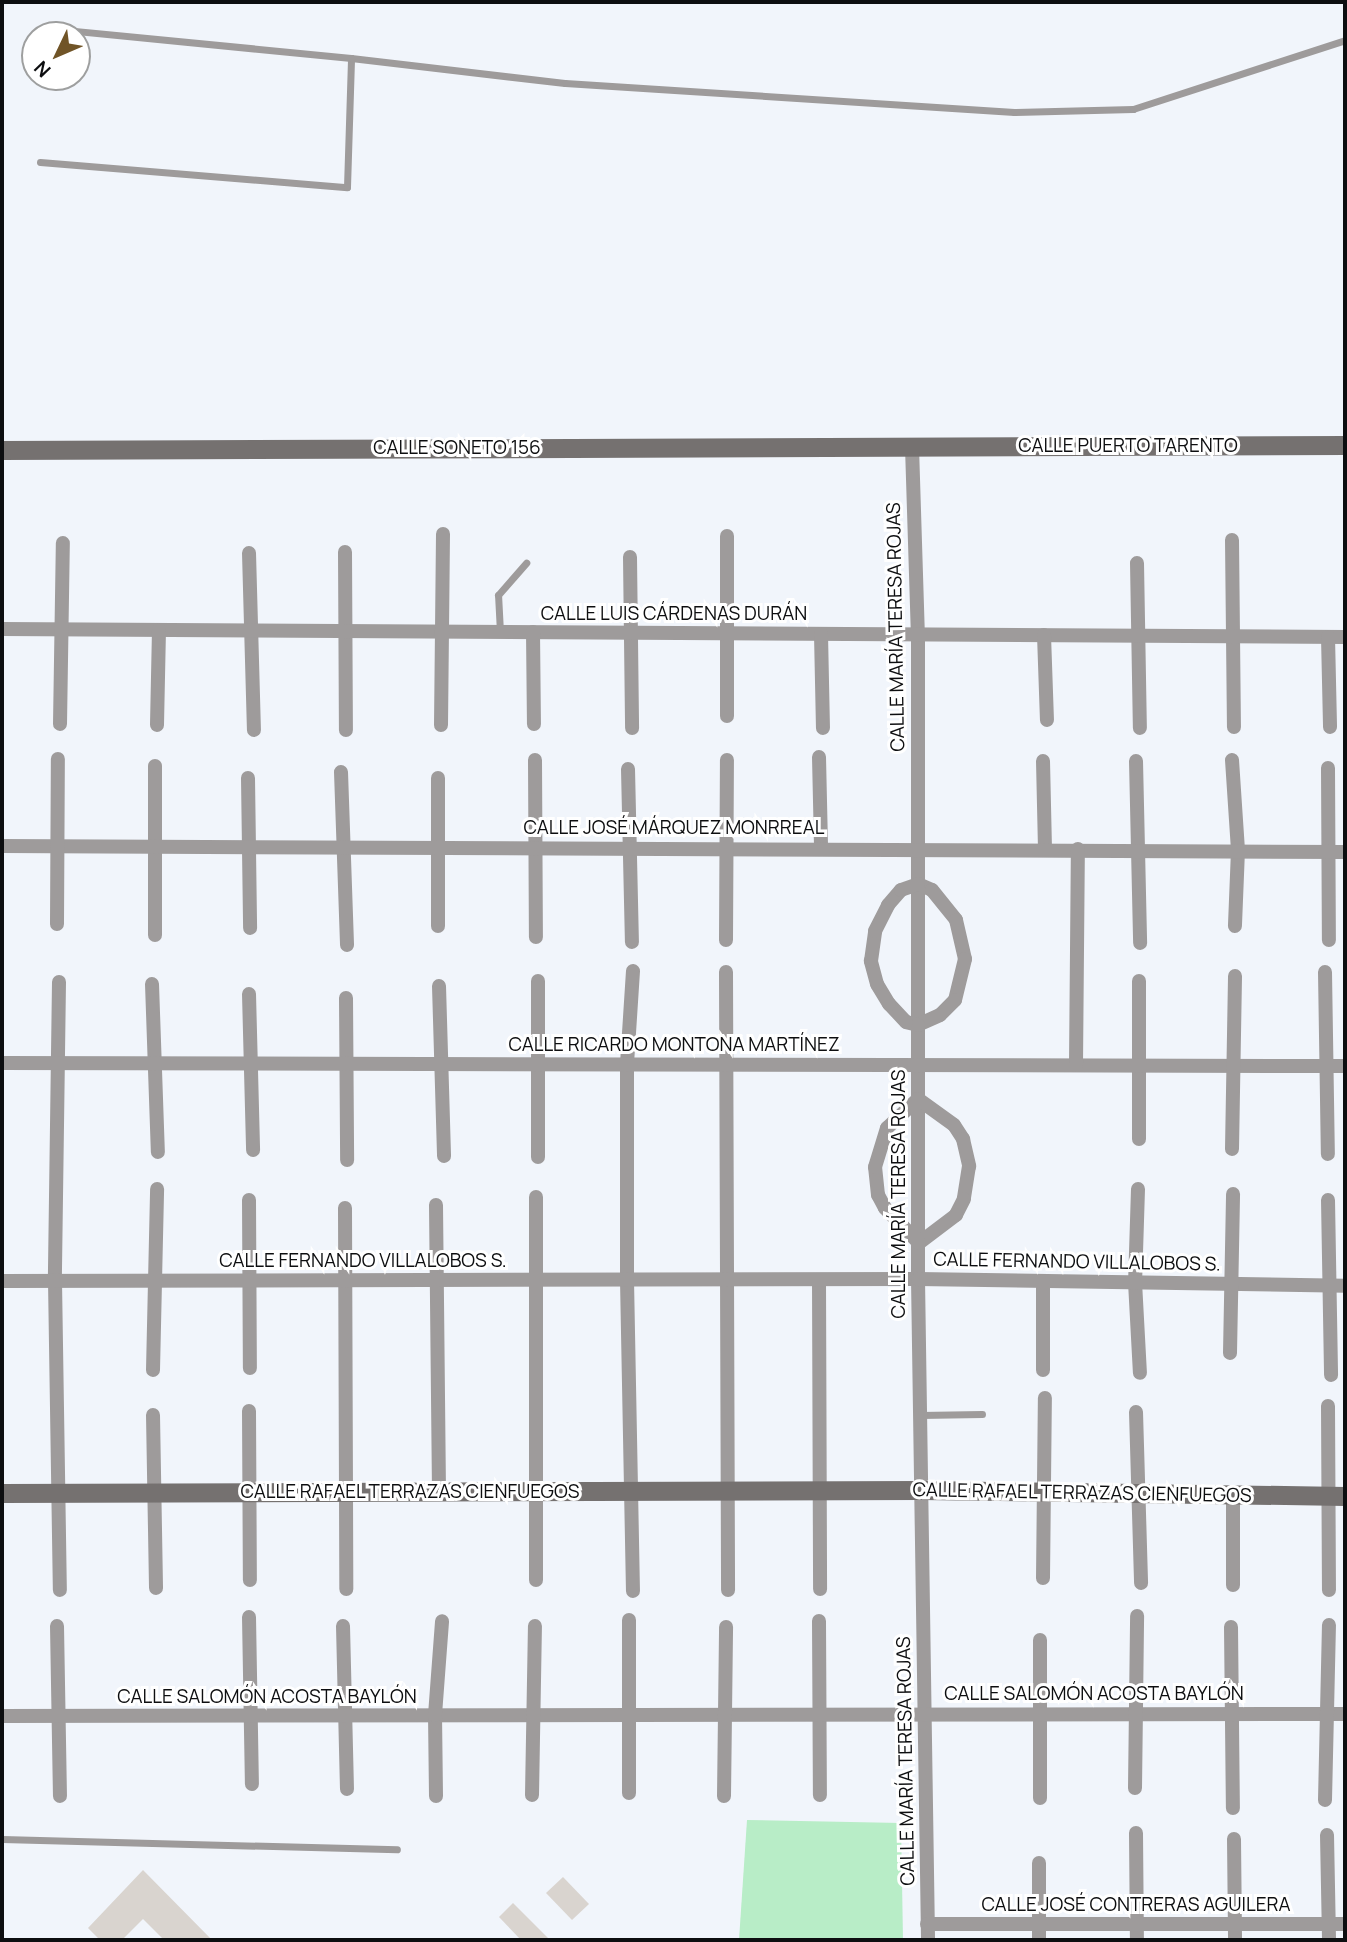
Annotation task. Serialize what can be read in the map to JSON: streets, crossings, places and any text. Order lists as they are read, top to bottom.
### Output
{
  "streets": {
    "street": [
      "CALLE PUERTO TARENTO",
      "CALLE SONETO 156",
      "CALLE LUIS CÁRDENAS DURÁN",
      "CALLE MARÍA TERESA ROJAS",
      "CALLE JOSÉ MÁRQUEZ MONRREAL",
      "CALLE RICARDO MONTONA MARTÍNEZ",
      "CALLE FERNANDO VILLALOBOS S.",
      "CALLE RAFAEL TERRAZAS CIENFUEGOS",
      "CALLE SALOMÓN ACOSTA BAYLÓN",
      "CALLE JOSÉ CONTRERAS AGUILERA"
    ]
  },
  "crossings": [
    ["CALLE PUERTO TARENTO", "CALLE SONETO 156"],
    ["CALLE PUERTO TARENTO", "CALLE MARÍA TERESA ROJAS"],
    ["CALLE SONETO 156", "CALLE MARÍA TERESA ROJAS"],
    ["CALLE LUIS CÁRDENAS DURÁN", "CALLE MARÍA TERESA ROJAS"],
    ["CALLE MARÍA TERESA ROJAS", "CALLE JOSÉ MÁRQUEZ MONRREAL"],
    ["CALLE MARÍA TERESA ROJAS", "CALLE RICARDO MONTONA MARTÍNEZ"],
    ["CALLE MARÍA TERESA ROJAS", "CALLE FERNANDO VILLALOBOS S."],
    ["CALLE MARÍA TERESA ROJAS", "CALLE RAFAEL TERRAZAS CIENFUEGOS"],
    ["CALLE MARÍA TERESA ROJAS", "CALLE SALOMÓN ACOSTA BAYLÓN"],
    ["CALLE MARÍA TERESA ROJAS", "CALLE JOSÉ CONTRERAS AGUILERA"]
  ],
  "north": "bottom left"
}
